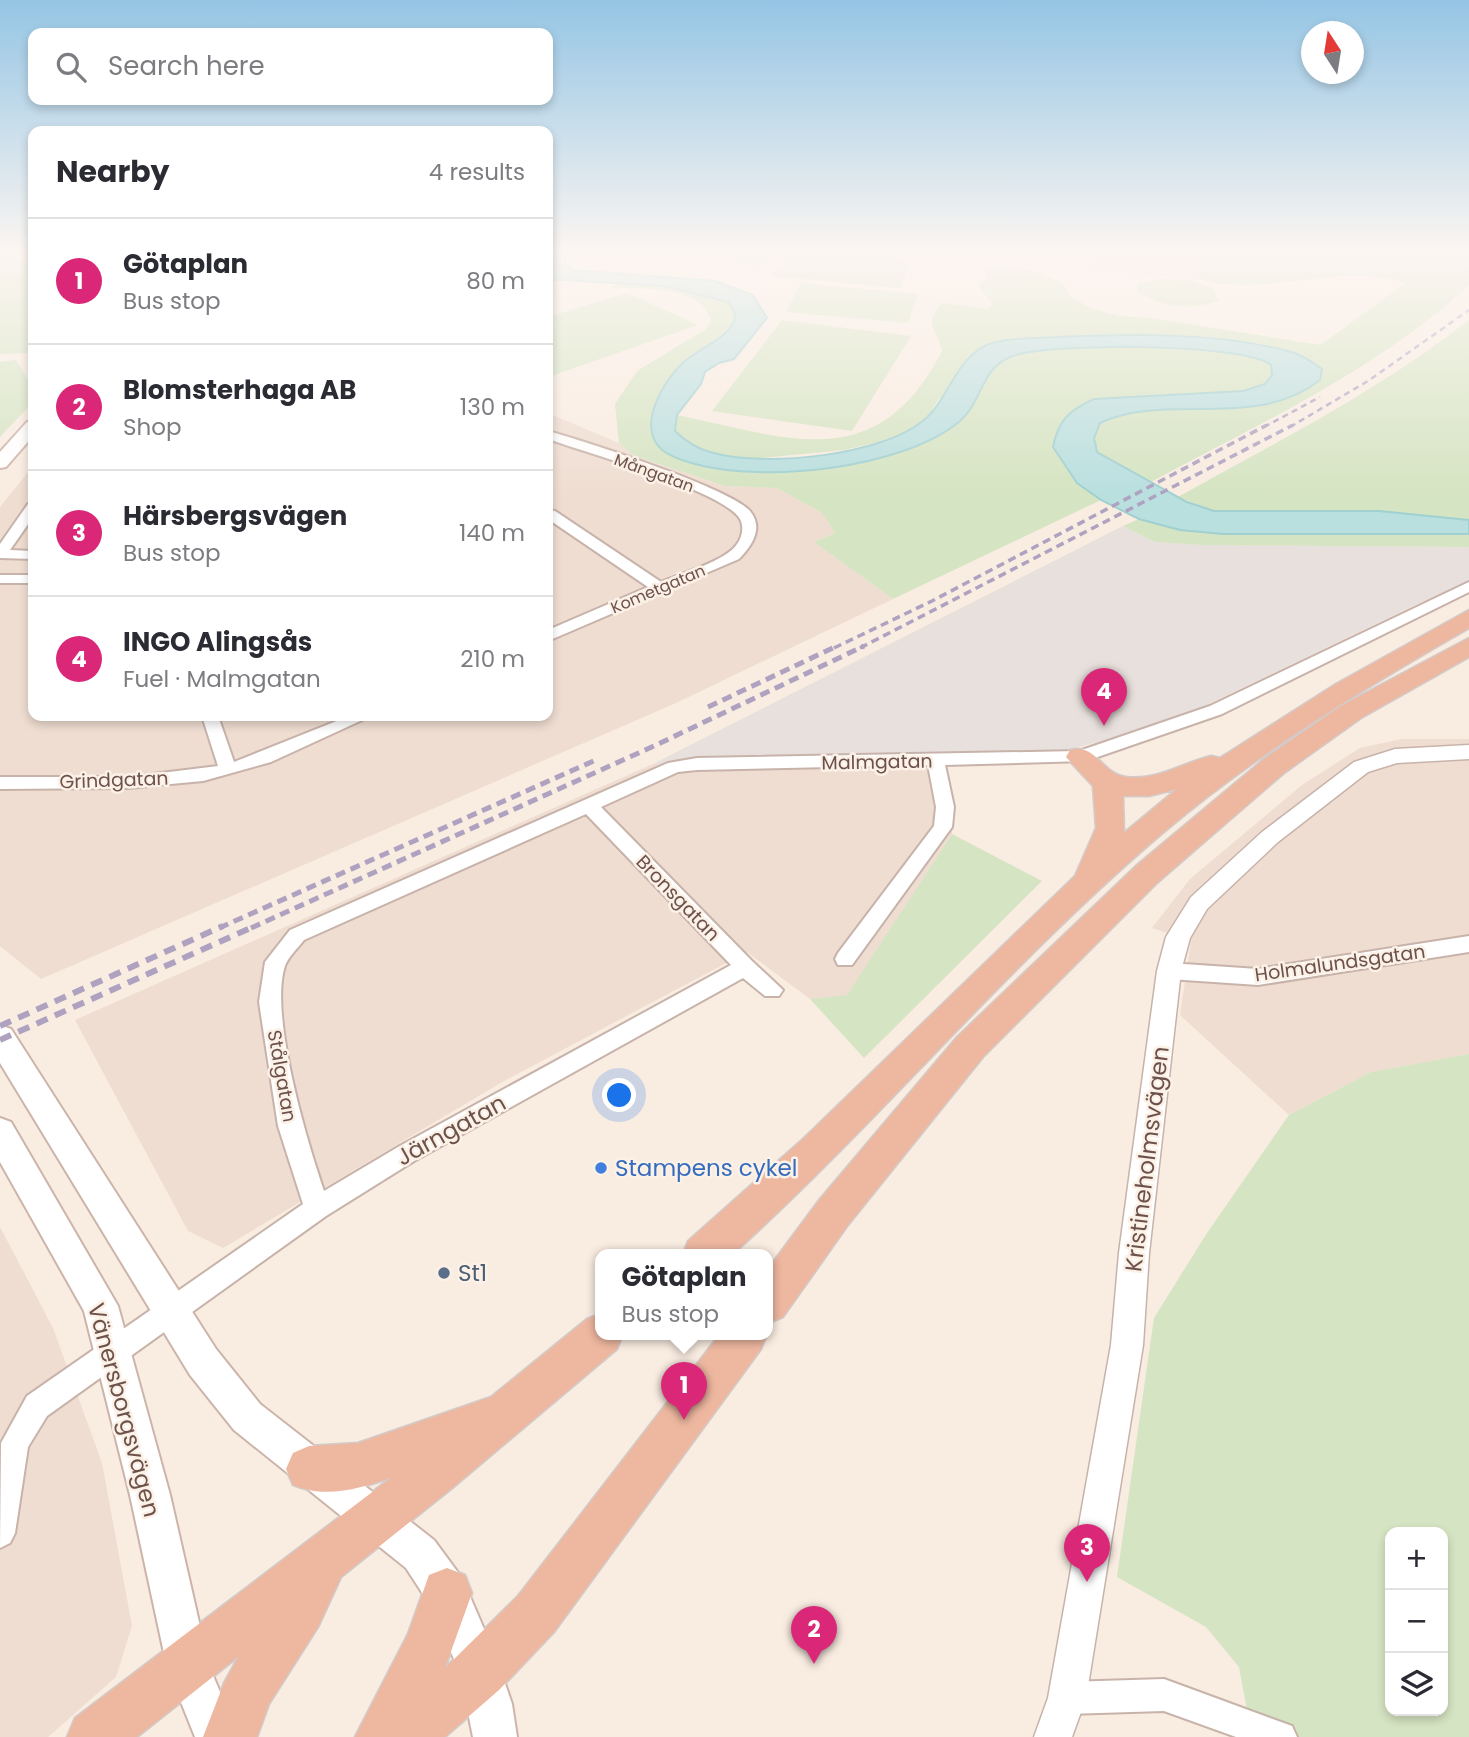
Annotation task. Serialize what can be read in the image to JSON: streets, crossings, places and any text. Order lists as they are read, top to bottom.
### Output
{
  "streets": {
    "main road": ["Vänersborgsvägen"],
    "street": [
      "Mångatan",
      "Kometgatan",
      "Malmgatan",
      "Grindgatan",
      "Bronsgatan",
      "Holmalundsgatan",
      "Stålgatan",
      "Järngatan",
      "Kristineholmsvägen"
    ]
  },
  "crossings": [
    ["Mångatan", "Kometgatan"],
    ["Malmgatan", "Bronsgatan"],
    ["Malmgatan", "Stålgatan"],
    ["Bronsgatan", "Järngatan"],
    ["Holmalundsgatan", "Kristineholmsvägen"],
    ["Stålgatan", "Järngatan"],
    ["Järngatan", "Vänersborgsvägen"]
  ],
  "places": ["Stampens cykel", "St1"],
  "north": "top",
  "page": {
    "search": "Search here",
    "heading": ["Nearby", "4 results"],
    "list": [
      {
        "mark": "1",
        "name": "Götaplan",
        "note": "Bus stop",
        "value": "80 m"
      },
      {
        "mark": "2",
        "name": "Blomsterhaga AB",
        "note": "Shop",
        "value": "130 m"
      },
      {
        "mark": "3",
        "name": "Härsbergsvägen",
        "note": "Bus stop",
        "value": "140 m"
      },
      {
        "mark": "4",
        "name": "INGO Alingsås",
        "note": "Fuel · Malmgatan",
        "value": "210 m"
      }
    ],
    "pins": [
      "4",
      "1",
      "3",
      "2"
    ],
    "popup": ["Götaplan", "Bus stop"],
    "map_buttons": ["+", "−"]
  }
}
